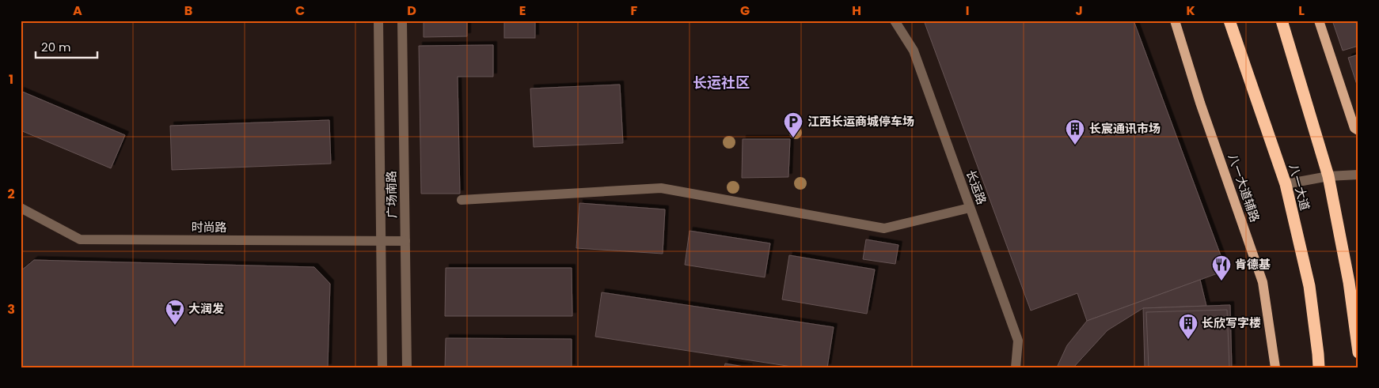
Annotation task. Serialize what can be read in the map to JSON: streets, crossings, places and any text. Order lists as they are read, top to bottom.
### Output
{
  "streets": {
    "highway": ["八一大道"],
    "main road": ["八一大道辅路"],
    "street": ["长运路", "广场南路", "时尚路"]
  },
  "crossings": [
    ["广场南路", "时尚路"]
  ],
  "districts": ["长运社区"],
  "places": {
    "parking": ["江西长运商城停车场"],
    "building": ["长宸通讯市场", "长欣写字楼"],
    "restaurant": ["肯德基"],
    "supermarket": ["大润发"]
  },
  "scale_bar": "20 m",
  "grid": {
    "columns": [
      "A",
      "B",
      "C",
      "D",
      "E",
      "F",
      "G",
      "H",
      "I",
      "J",
      "K",
      "L"
    ],
    "rows": ["1", "2", "3"]
  }
}
